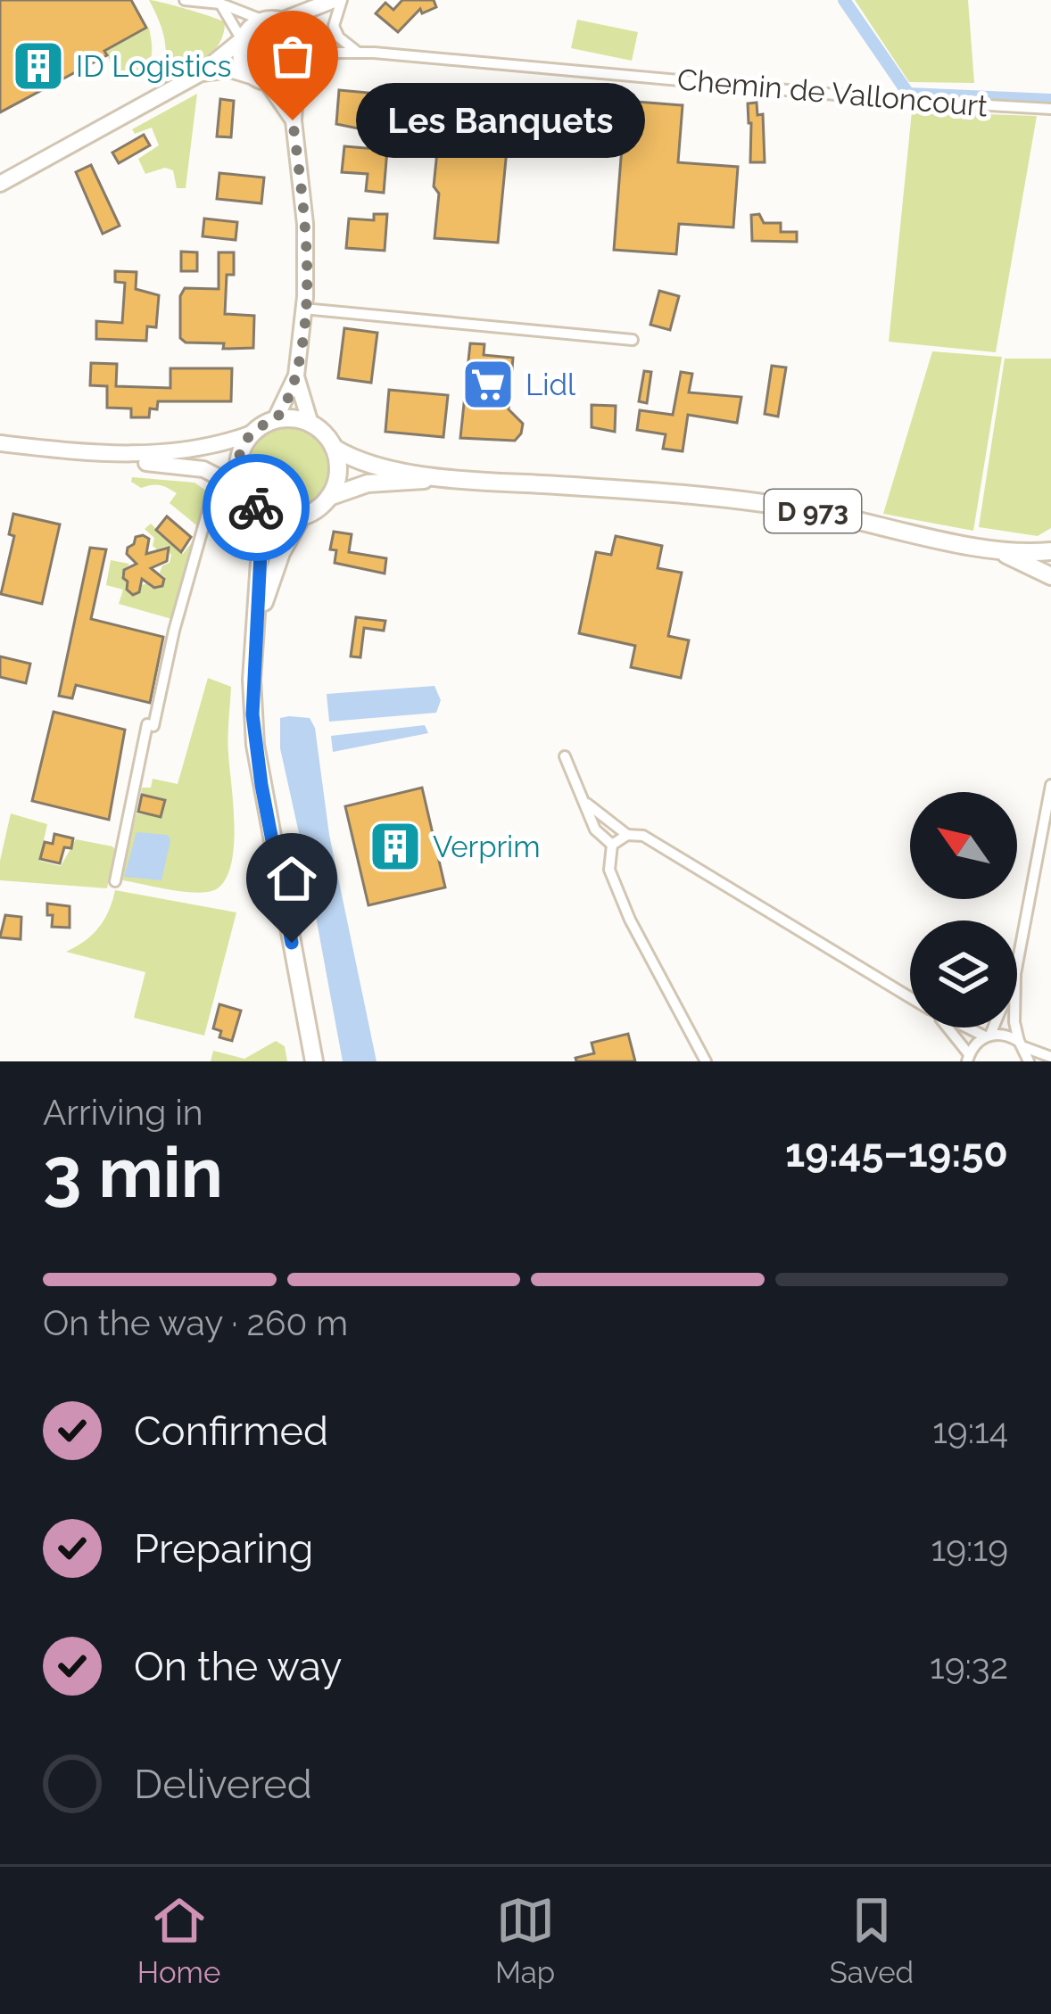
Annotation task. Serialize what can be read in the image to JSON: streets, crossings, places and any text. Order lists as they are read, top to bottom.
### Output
{
  "streets": {
    "main road": ["D 973"],
    "street": ["Chemin de Valloncourt"]
  },
  "places": {
    "building": ["ID Logistics", "Verprim"],
    "other": ["Les Banquets"],
    "supermarket": ["Lidl"]
  },
  "north": "top left",
  "page": {
    "bubble": "Les Banquets",
    "heading": ["3 min", "Arriving in", "19:45–19:50"],
    "bar": "On the way · 260 m",
    "list": [
      ["Confirmed", "19:14"],
      ["Preparing", "19:19"],
      ["On the way", "19:32"],
      "Delivered"
    ],
    "tabs": ["Home", "Map", "Saved"]
  }
}
